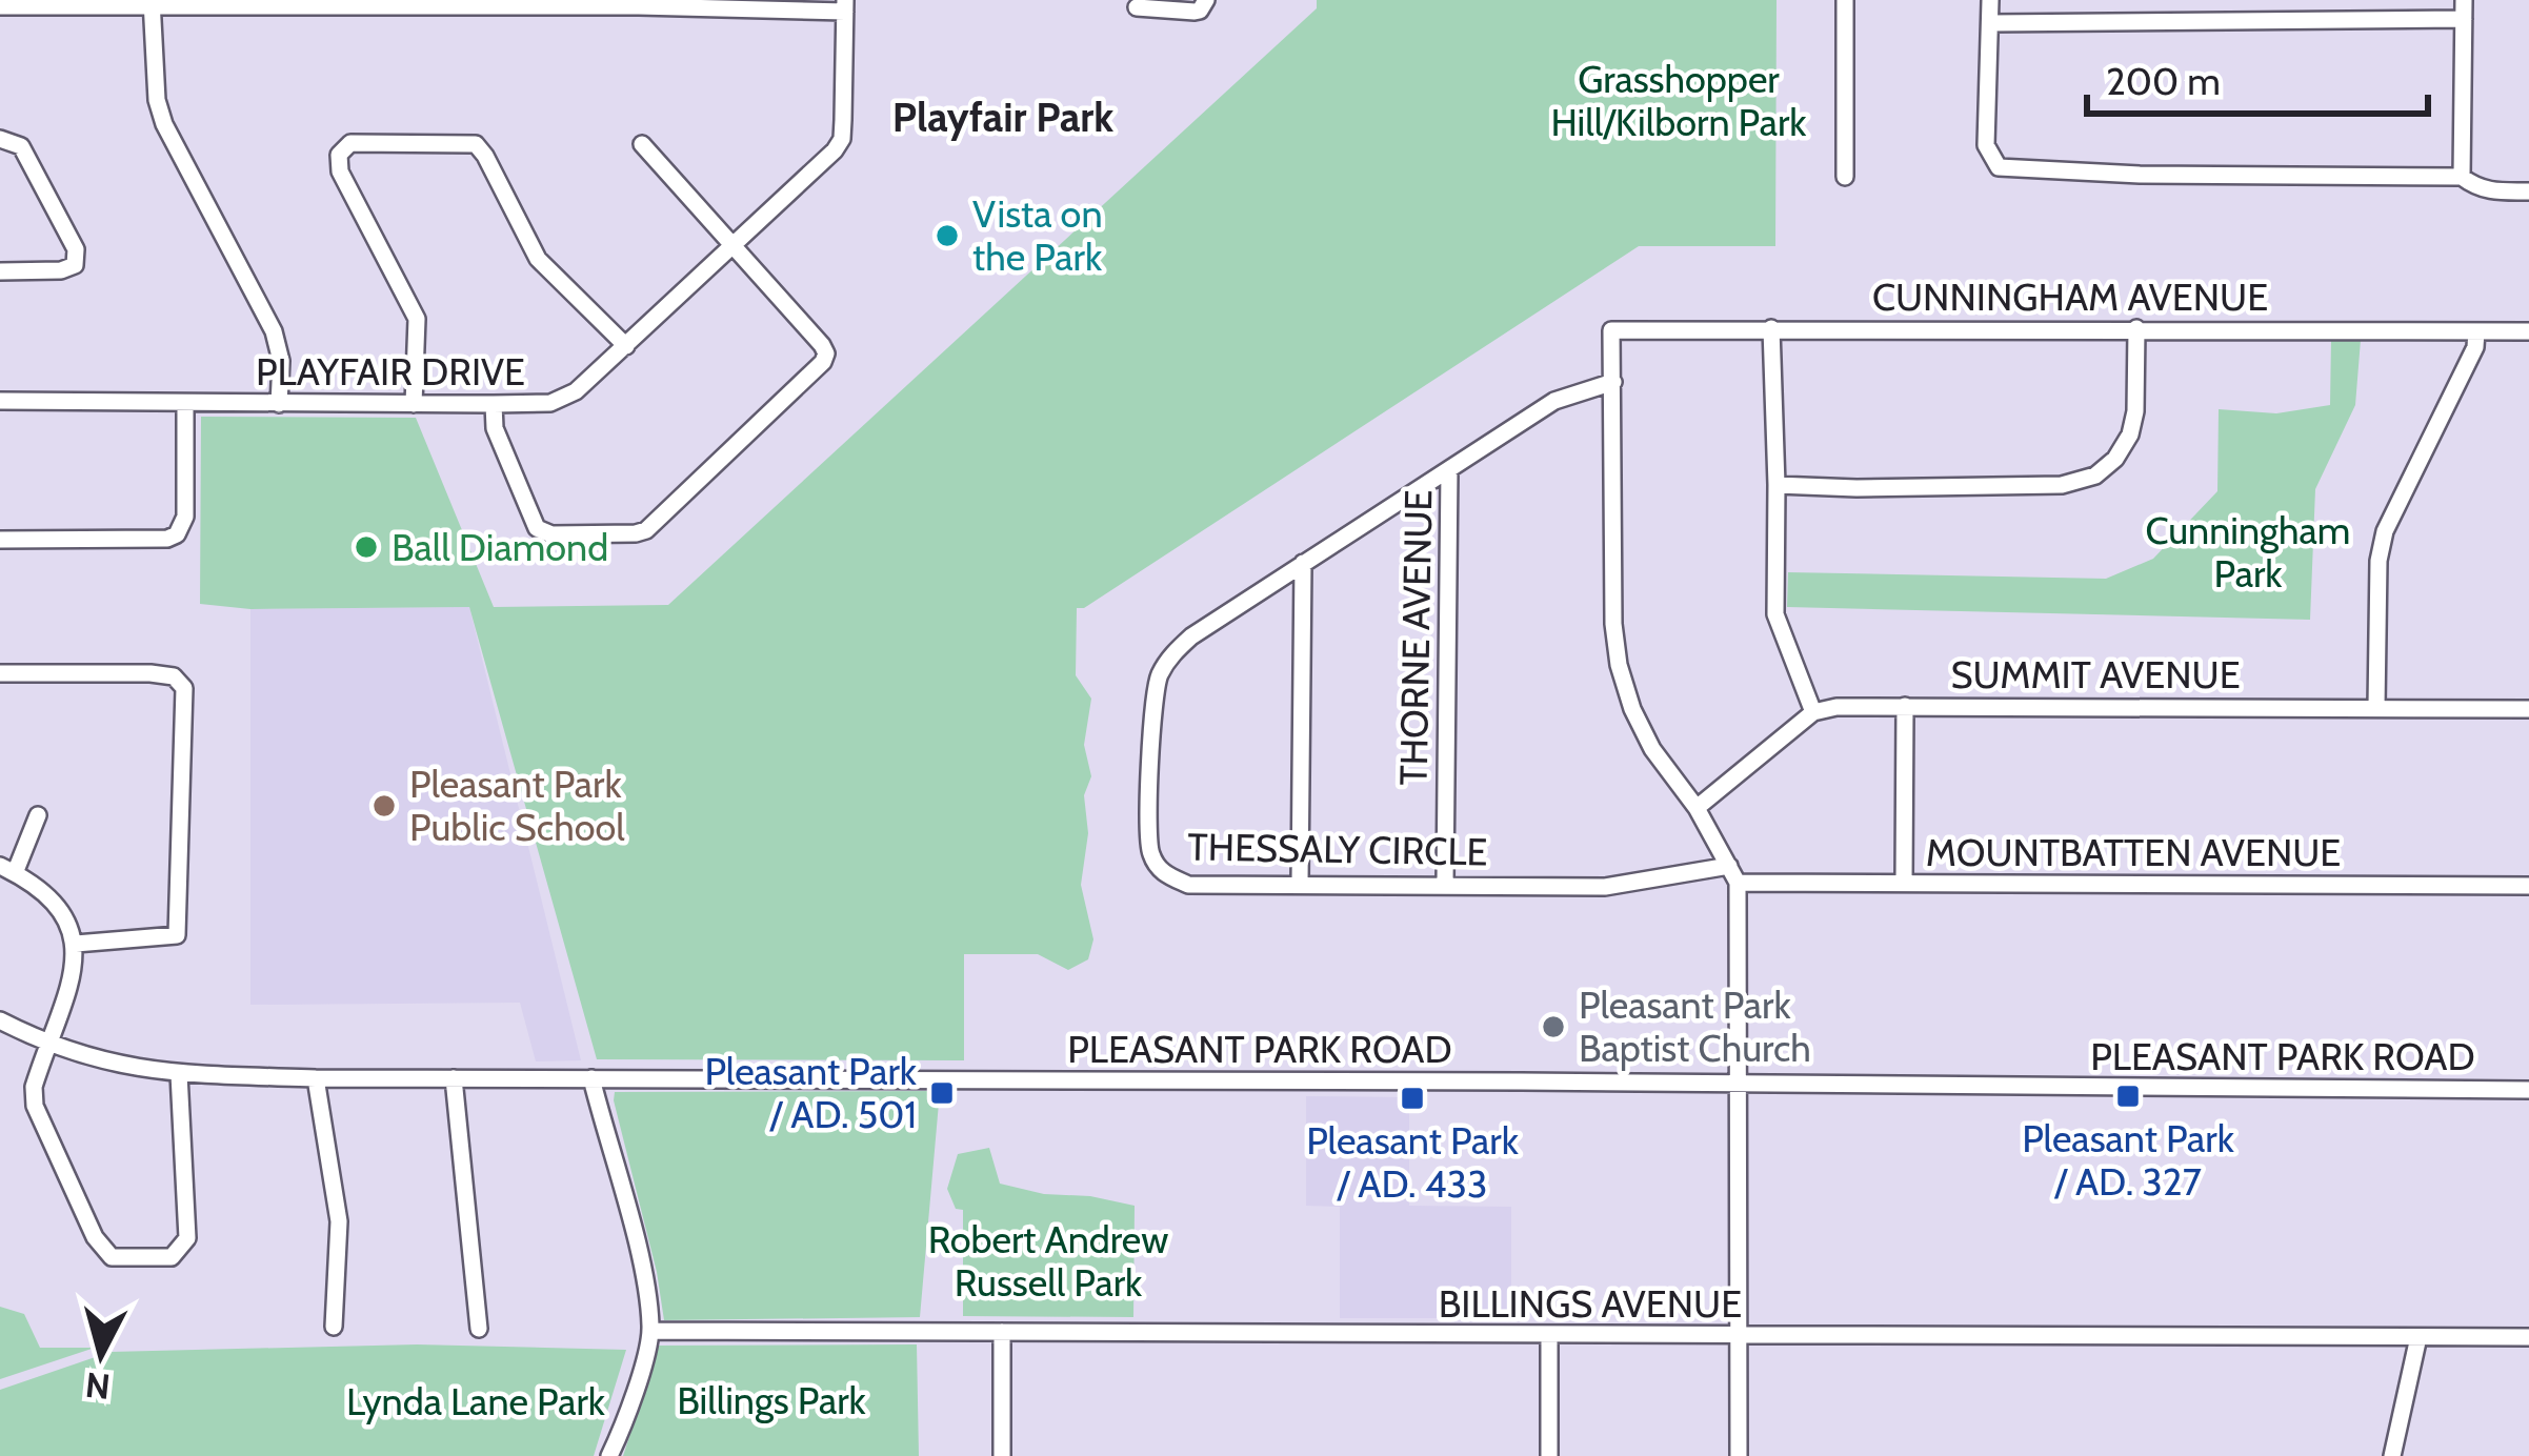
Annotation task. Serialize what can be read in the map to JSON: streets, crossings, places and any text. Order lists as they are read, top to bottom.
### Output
{
  "streets": {
    "street": [
      "CUNNINGHAM AVENUE",
      "PLAYFAIR DRIVE",
      "THORNE AVENUE",
      "SUMMIT AVENUE",
      "THESSALY CIRCLE",
      "MOUNTBATTEN AVENUE",
      "PLEASANT PARK ROAD",
      "BILLINGS AVENUE"
    ]
  },
  "crossings": [
    ["CUNNINGHAM AVENUE", "THESSALY CIRCLE"],
    ["THORNE AVENUE", "THESSALY CIRCLE"],
    ["THESSALY CIRCLE", "MOUNTBATTEN AVENUE"]
  ],
  "districts": ["Playfair Park"],
  "parks": [
    "Grasshopper Hill/Kilborn Park",
    "Cunningham Park",
    "Robert Andrew Russell Park",
    "Billings Park",
    "Lynda Lane Park"
  ],
  "places": {
    "other": [
      "Vista on the Park",
      "Ball Diamond",
      "Pleasant Park Public School",
      "Pleasant Park Baptist Church"
    ],
    "transit": ["Pleasant Park / AD. 501", "Pleasant Park / AD. 327", "Pleasant Park / AD. 433"]
  },
  "scale_bar": "200 m",
  "north": "bottom"
}
